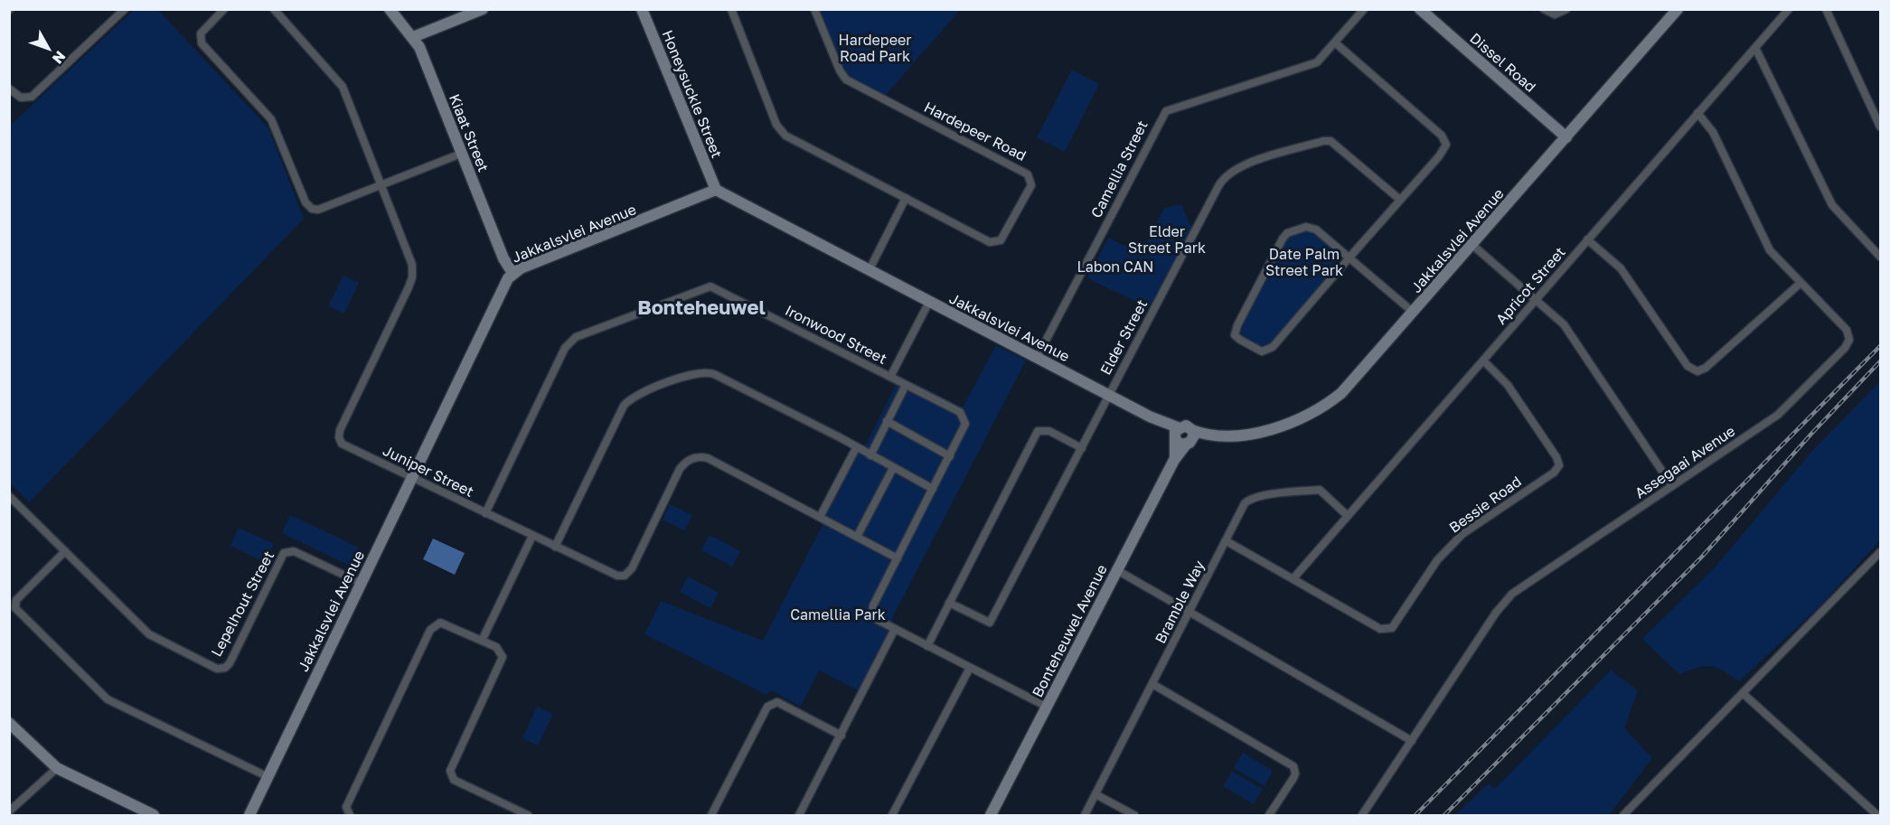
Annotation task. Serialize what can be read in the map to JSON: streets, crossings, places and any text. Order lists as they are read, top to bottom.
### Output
{
  "streets": {
    "street": [
      "Dissel Road",
      "Honeysuckle Street",
      "Hardepeer Road",
      "Kiaat Street",
      "Camellia Street",
      "Jakkalsvlei Avenue",
      "Apricot Street",
      "Ironwood Street",
      "Elder Street",
      "Assegaai Avenue",
      "Juniper Street",
      "Bessie Road",
      "Bramble Way",
      "Lepelhout Street",
      "Bonteheuwel Avenue"
    ]
  },
  "crossings": [
    ["Dissel Road", "Jakkalsvlei Avenue"],
    ["Honeysuckle Street", "Jakkalsvlei Avenue"],
    ["Kiaat Street", "Jakkalsvlei Avenue"],
    ["Camellia Street", "Jakkalsvlei Avenue"],
    ["Jakkalsvlei Avenue", "Ironwood Street"],
    ["Jakkalsvlei Avenue", "Elder Street"],
    ["Jakkalsvlei Avenue", "Juniper Street"],
    ["Jakkalsvlei Avenue", "Lepelhout Street"],
    ["Jakkalsvlei Avenue", "Bonteheuwel Avenue"],
    ["Apricot Street", "Assegaai Avenue"],
    ["Apricot Street", "Bessie Road"],
    ["Apricot Street", "Bramble Way"],
    ["Ironwood Street", "Juniper Street"],
    ["Bessie Road", "Bramble Way"]
  ],
  "districts": ["Bonteheuwel"],
  "parks": [
    "Hardepeer Road Park",
    "Elder Street Park",
    "Date Palm Street Park",
    "Labon CAN",
    "Camellia Park"
  ],
  "north": "bottom right"
}
